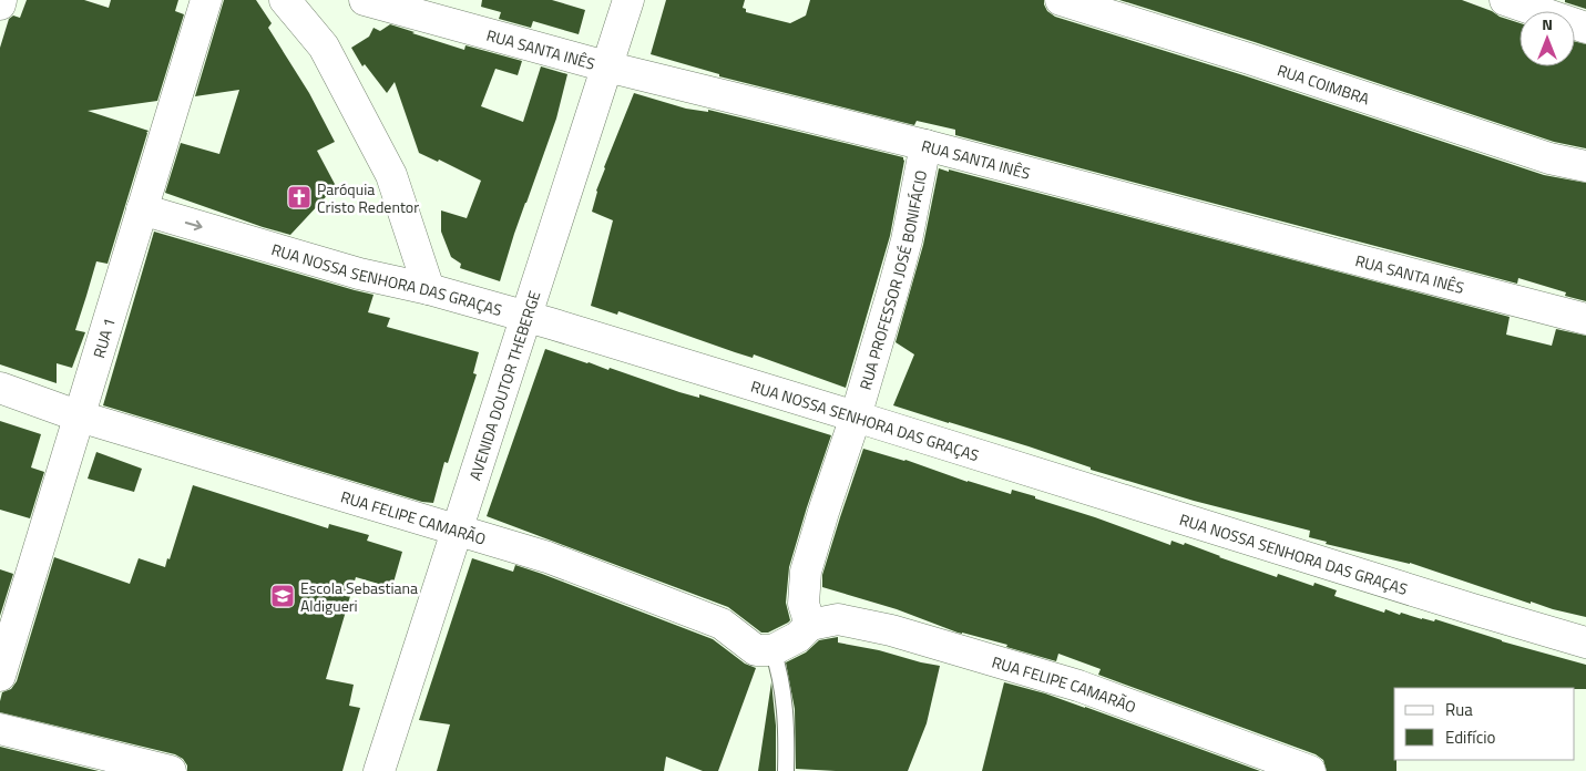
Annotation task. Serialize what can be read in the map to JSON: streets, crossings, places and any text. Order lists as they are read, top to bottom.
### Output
{
  "streets": {
    "street": [
      "RUA SANTA INÊS",
      "RUA COIMBRA",
      "RUA NOSSA SENHORA DAS GRAÇAS",
      "RUA PROFESSOR JOSÉ BONIFÁCIO",
      "RUA 1",
      "AVENIDA DOUTOR THEBERGE",
      "RUA FELIPE CAMARÃO"
    ]
  },
  "crossings": [
    ["RUA SANTA INÊS", "RUA PROFESSOR JOSÉ BONIFÁCIO"],
    ["RUA SANTA INÊS", "AVENIDA DOUTOR THEBERGE"],
    ["RUA NOSSA SENHORA DAS GRAÇAS", "RUA PROFESSOR JOSÉ BONIFÁCIO"],
    ["RUA NOSSA SENHORA DAS GRAÇAS", "RUA 1"],
    ["RUA NOSSA SENHORA DAS GRAÇAS", "AVENIDA DOUTOR THEBERGE"],
    ["RUA PROFESSOR JOSÉ BONIFÁCIO", "RUA FELIPE CAMARÃO"],
    ["RUA 1", "RUA FELIPE CAMARÃO"],
    ["AVENIDA DOUTOR THEBERGE", "RUA FELIPE CAMARÃO"]
  ],
  "places": {
    "church": ["Paróquia Cristo Redentor"],
    "school or university": ["Escola Sebastiana Aldigueri"]
  },
  "legend": ["Rua", "Edifício"],
  "north": "top"
}
